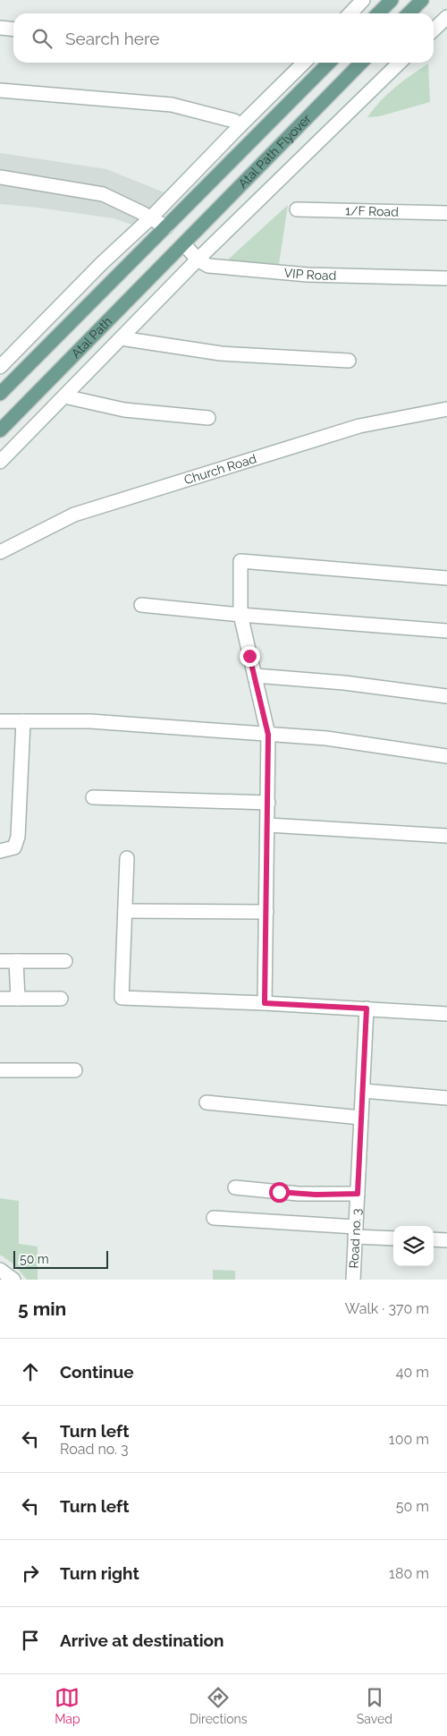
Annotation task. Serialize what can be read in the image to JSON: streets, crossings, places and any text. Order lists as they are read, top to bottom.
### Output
{
  "streets": {
    "main road": ["Atal Path Flyover", "Atal Path"],
    "street": [
      "1/F Road",
      "VIP Road",
      "Church Road",
      "Road no. 3"
    ]
  },
  "crossings": [
    ["Atal Path Flyover", "VIP Road"],
    ["Atal Path Flyover", "Atal Path"],
    ["VIP Road", "Atal Path"]
  ],
  "scale_bar": "50 m",
  "page": {
    "search": "Search here",
    "scale": "50 m",
    "heading": ["5 min", "Walk · 370 m"],
    "list": [
      ["Continue", "40 m"],
      ["Turn left", "Road no. 3", "100 m"],
      ["Turn left", "50 m"],
      ["Turn right", "180 m"],
      "Arrive at destination"
    ],
    "nav": ["Map", "Directions", "Saved"]
  }
}
